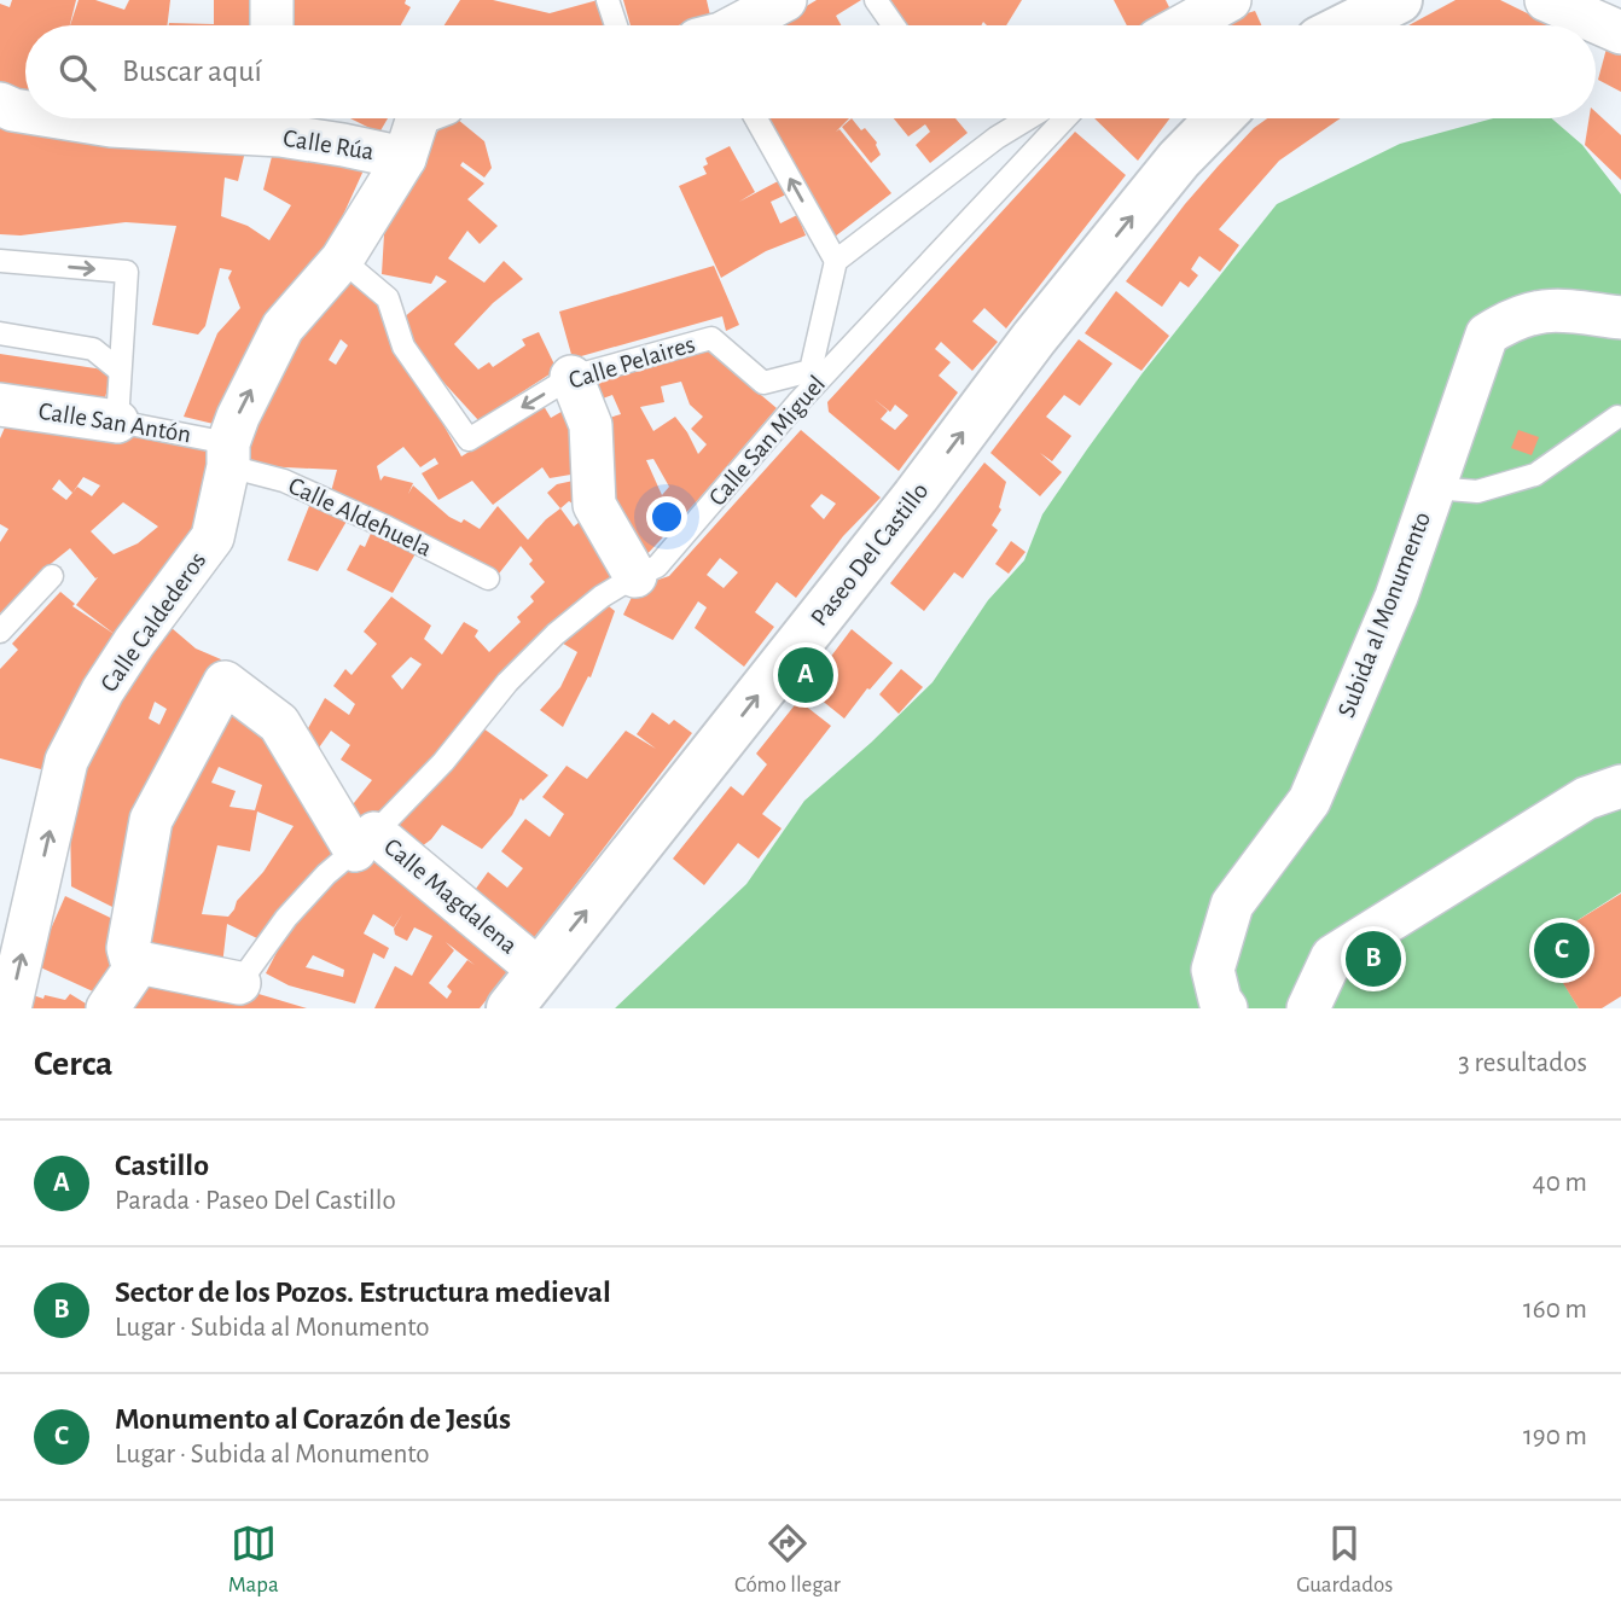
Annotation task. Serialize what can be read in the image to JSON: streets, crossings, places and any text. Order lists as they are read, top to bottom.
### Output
{
  "streets": {
    "street": [
      "Calle Rúa",
      "Calle San Antón",
      "Paseo Del Castillo",
      "Subida al Monumento",
      "Calle Caldederos",
      "Calle Magdalena"
    ],
    "lane": ["Calle Pelaires", "Calle San Miguel", "Calle Aldehuela"]
  },
  "crossings": [
    ["Calle Rúa", "Calle Caldederos"],
    ["Calle Pelaires", "Calle San Miguel"],
    ["Calle Pelaires", "Calle Caldederos"],
    ["Calle San Antón", "Calle Aldehuela"],
    ["Calle San Antón", "Calle Caldederos"],
    ["Calle San Miguel", "Calle Magdalena"],
    ["Calle Aldehuela", "Calle Caldederos"]
  ],
  "one_way": ["Paseo Del Castillo", "Calle Caldederos"],
  "page": {
    "search": "Buscar aquí",
    "pins": ["A", "C", "B"],
    "heading": ["Cerca", "3 resultados"],
    "list": [
      {
        "mark": "A",
        "name": "Castillo",
        "note": "Parada · Paseo Del Castillo",
        "value": "40 m"
      },
      {
        "mark": "B",
        "name": "Sector de los Pozos. Estructura medieval",
        "note": "Lugar · Subida al Monumento",
        "value": "160 m"
      },
      {
        "mark": "C",
        "name": "Monumento al Corazón de Jesús",
        "note": "Lugar · Subida al Monumento",
        "value": "190 m"
      }
    ],
    "nav": ["Mapa", "Cómo llegar", "Guardados"]
  }
}
